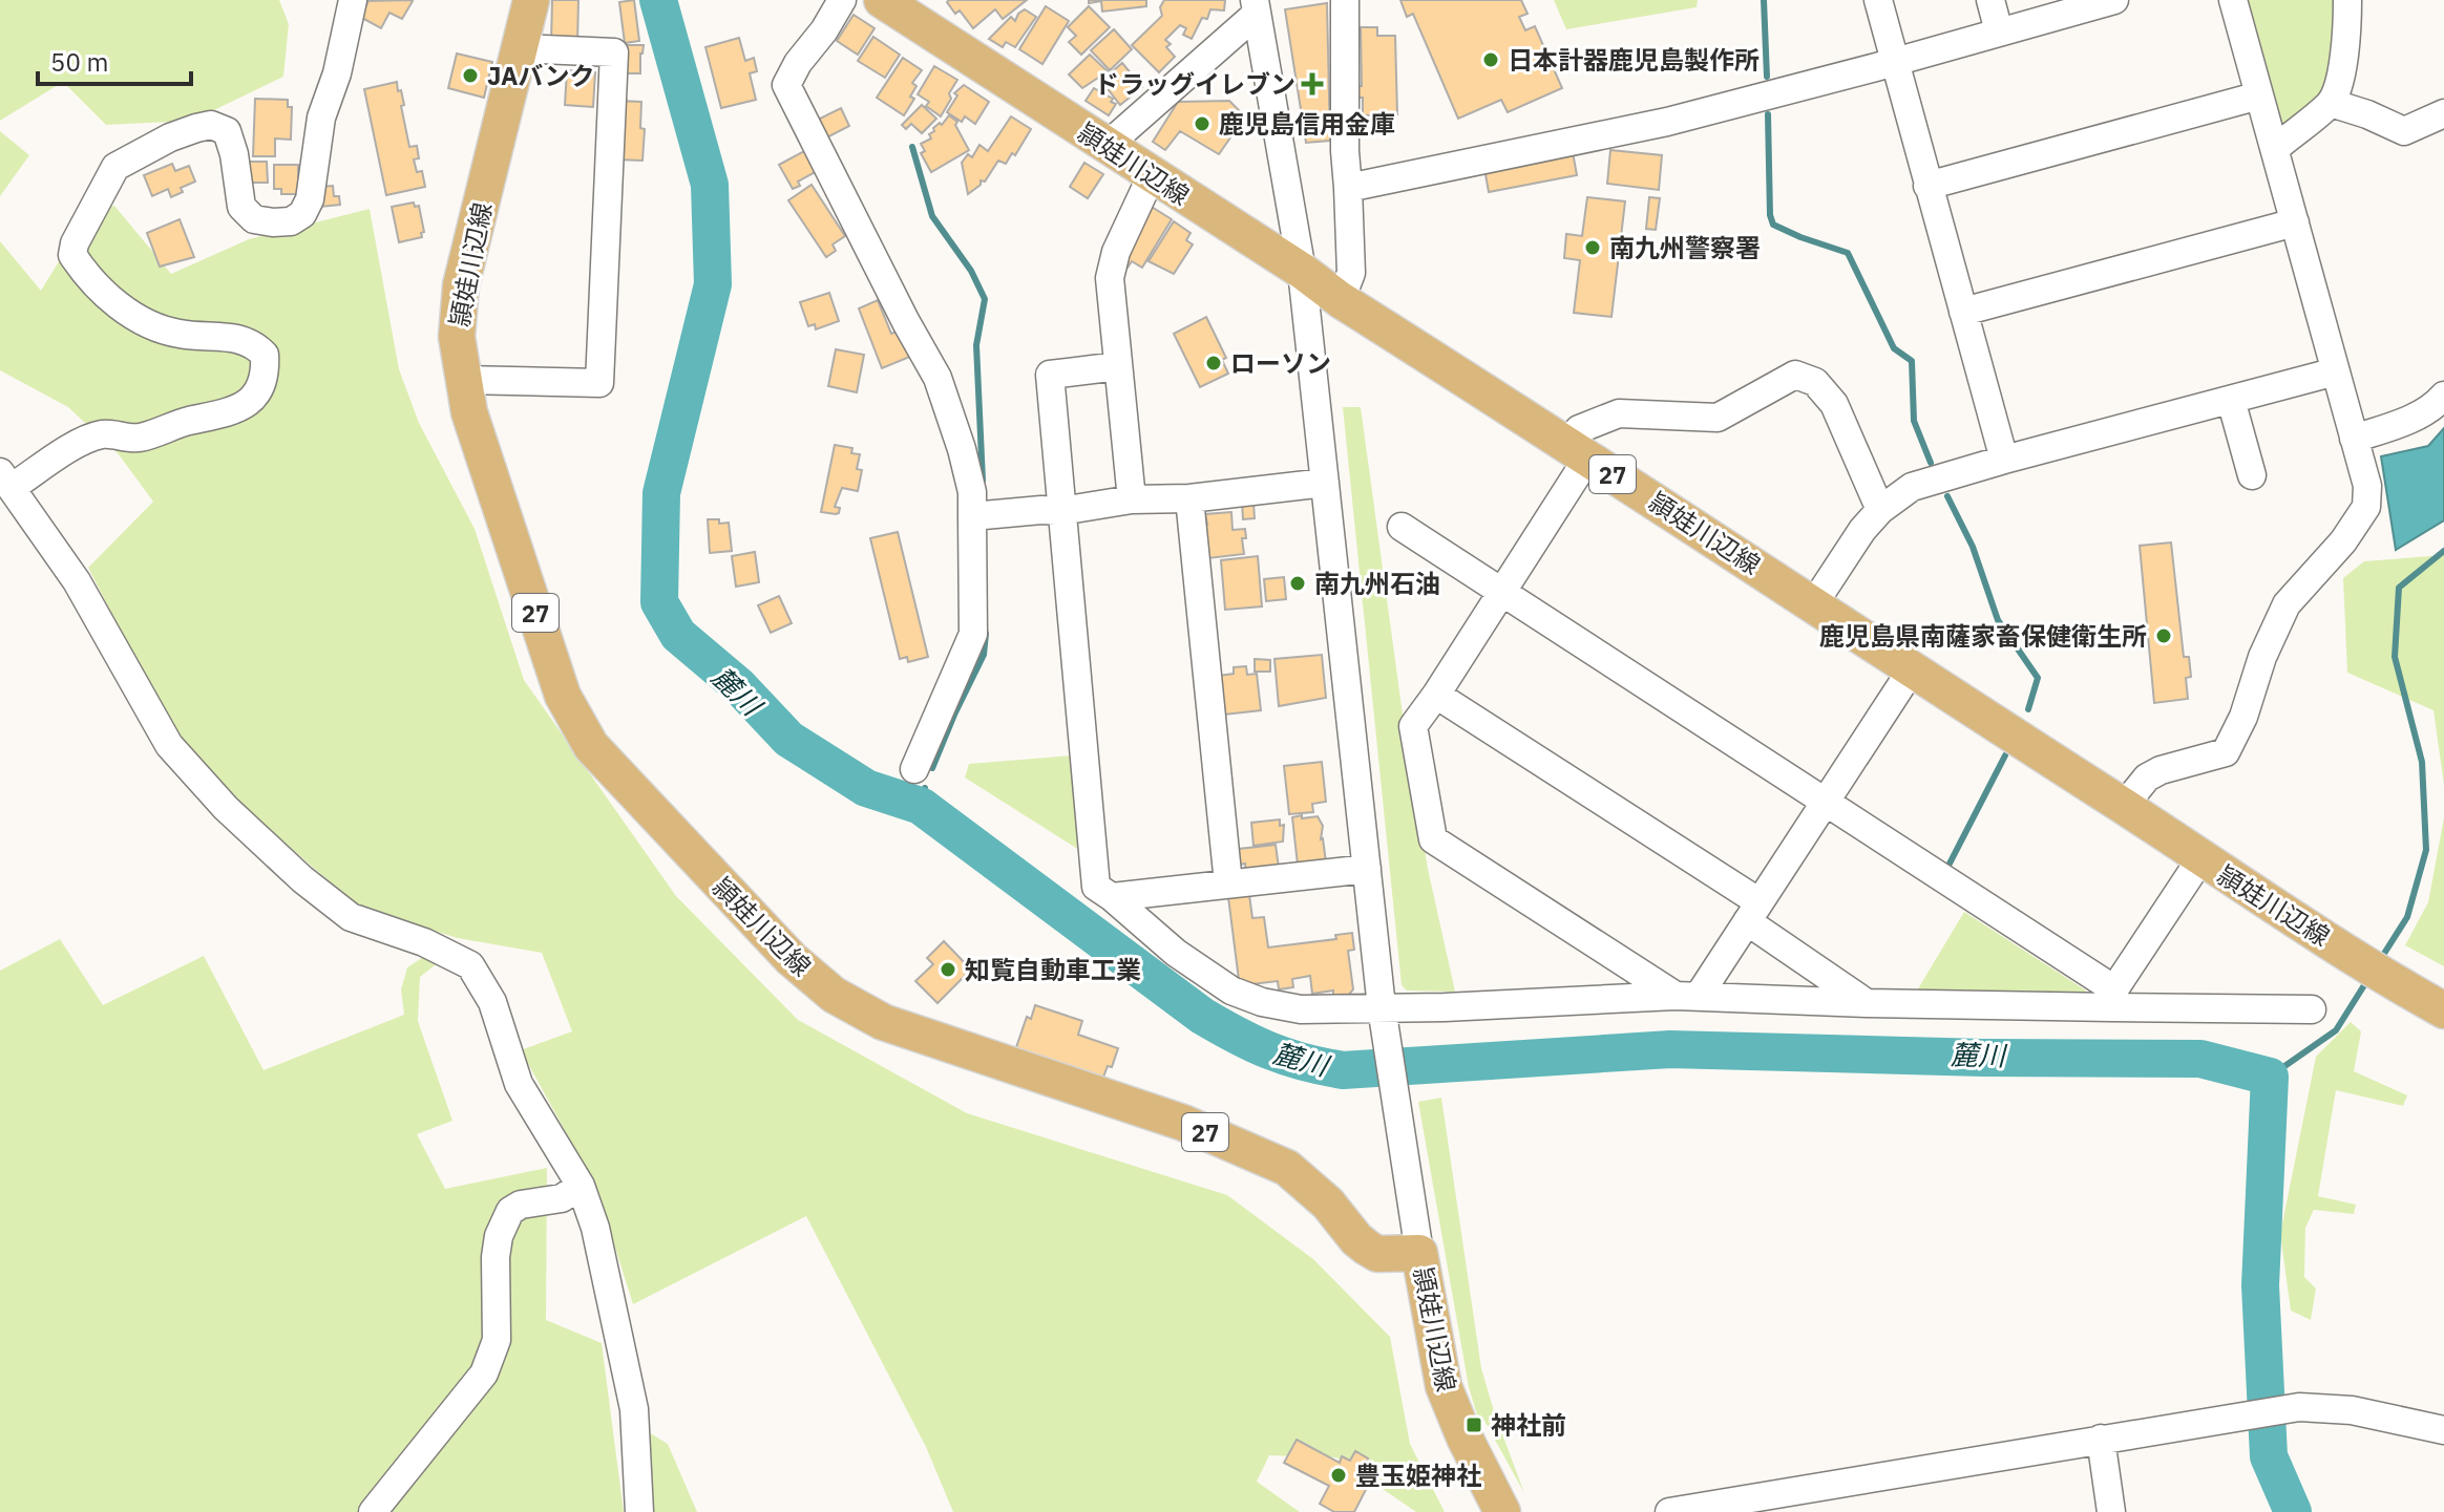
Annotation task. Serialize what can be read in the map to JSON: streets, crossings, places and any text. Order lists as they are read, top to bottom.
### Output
{
  "streets": {
    "main road": ["頴娃川辺線", "27"]
  },
  "water": ["麓川"],
  "places": {
    "other": [
      "日本計器鹿児島製作所",
      "JAバンク",
      "鹿児島信用金庫",
      "南九州警察署",
      "ローソン",
      "南九州石油",
      "鹿児島県南薩家畜保健衛生所",
      "知覧自動車工業",
      "豊玉姫神社"
    ],
    "health": ["ドラッグイレブン"],
    "transit": ["神社前"]
  },
  "scale_bar": "50 m"
}
